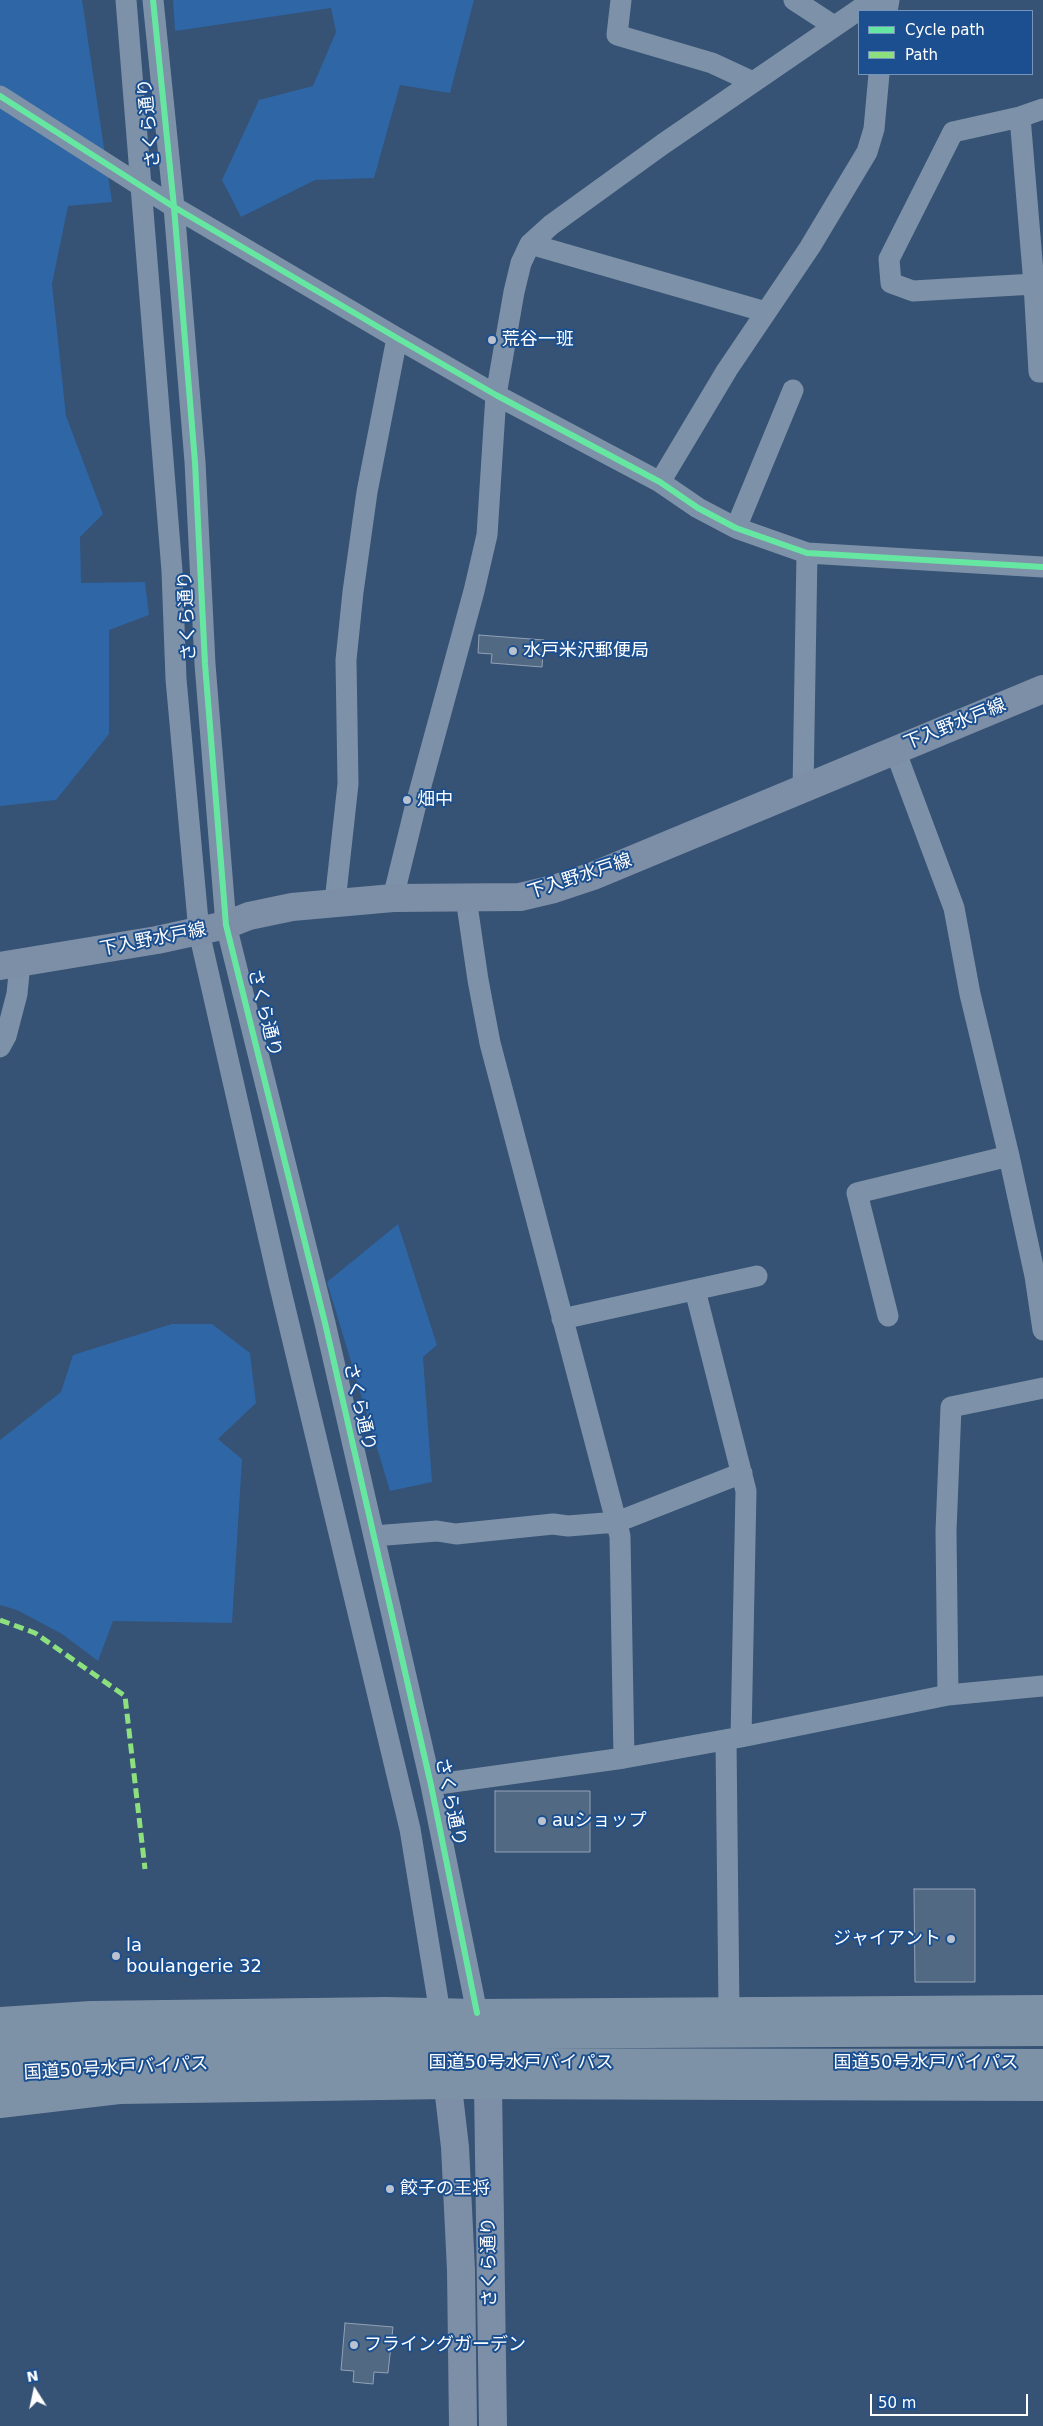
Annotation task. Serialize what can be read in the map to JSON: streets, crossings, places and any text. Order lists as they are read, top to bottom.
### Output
{
  "streets": {
    "highway": ["国道50号水戸バイパス"],
    "main road": ["さくら通り", "下入野水戸線"]
  },
  "crossings": [
    ["さくら通り", "下入野水戸線"]
  ],
  "places": [
    "荒谷一班",
    "水戸米沢郵便局",
    "畑中",
    "auショップ",
    "ジャイアント",
    "la boulangerie 32",
    "餃子の王将",
    "フライングガーデン"
  ],
  "legend": ["Cycle path", "Path"],
  "scale_bar": "50 m",
  "north": "top"
}
